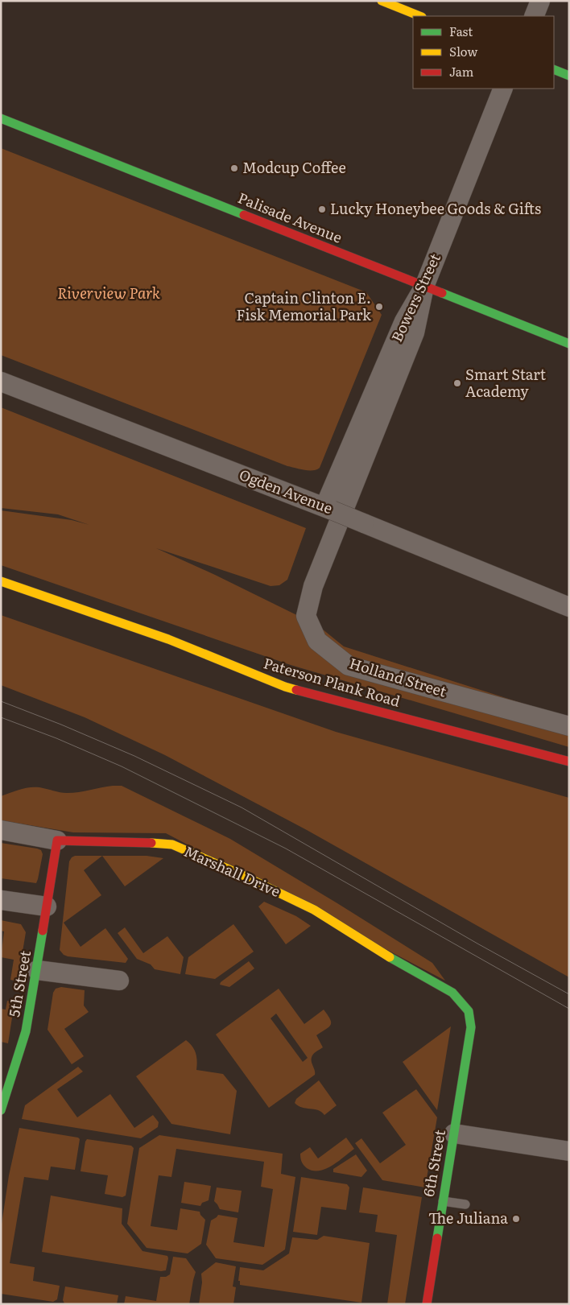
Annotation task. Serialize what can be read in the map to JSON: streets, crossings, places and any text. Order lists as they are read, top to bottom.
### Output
{
  "streets": {
    "main road": [
      "Palisade Avenue",
      "Paterson Plank Road",
      "Marshall Drive",
      "5th Street",
      "6th Street"
    ],
    "street": ["Bowers Street", "Ogden Avenue", "Holland Street"]
  },
  "crossings": [
    ["Palisade Avenue", "Bowers Street"],
    ["Palisade Avenue", "Holland Street"],
    ["Bowers Street", "Ogden Avenue"],
    ["Bowers Street", "Holland Street"],
    ["Marshall Drive", "6th Street"]
  ],
  "parks": ["Riverview Park"],
  "places": [
    "Modcup Coffee",
    "Lucky Honeybee Goods & Gifts",
    "Captain Clinton E. Fisk Memorial Park",
    "Smart Start Academy",
    "The Juliana"
  ],
  "legend": ["Fast", "Slow", "Jam"]
}
